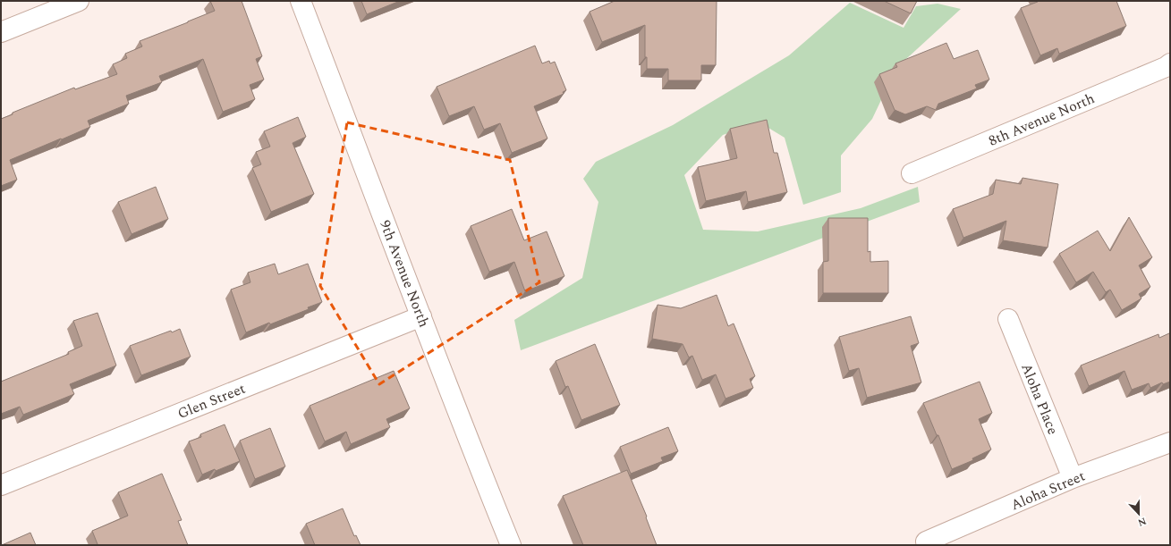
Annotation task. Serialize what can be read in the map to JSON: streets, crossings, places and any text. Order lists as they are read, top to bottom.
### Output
{
  "streets": {
    "street": [
      "8th Avenue North",
      "9th Avenue North",
      "Aloha Place",
      "Glen Street",
      "Aloha Street"
    ]
  },
  "crossings": [
    ["9th Avenue North", "Glen Street"],
    ["Aloha Place", "Aloha Street"]
  ],
  "north": "bottom"
}
